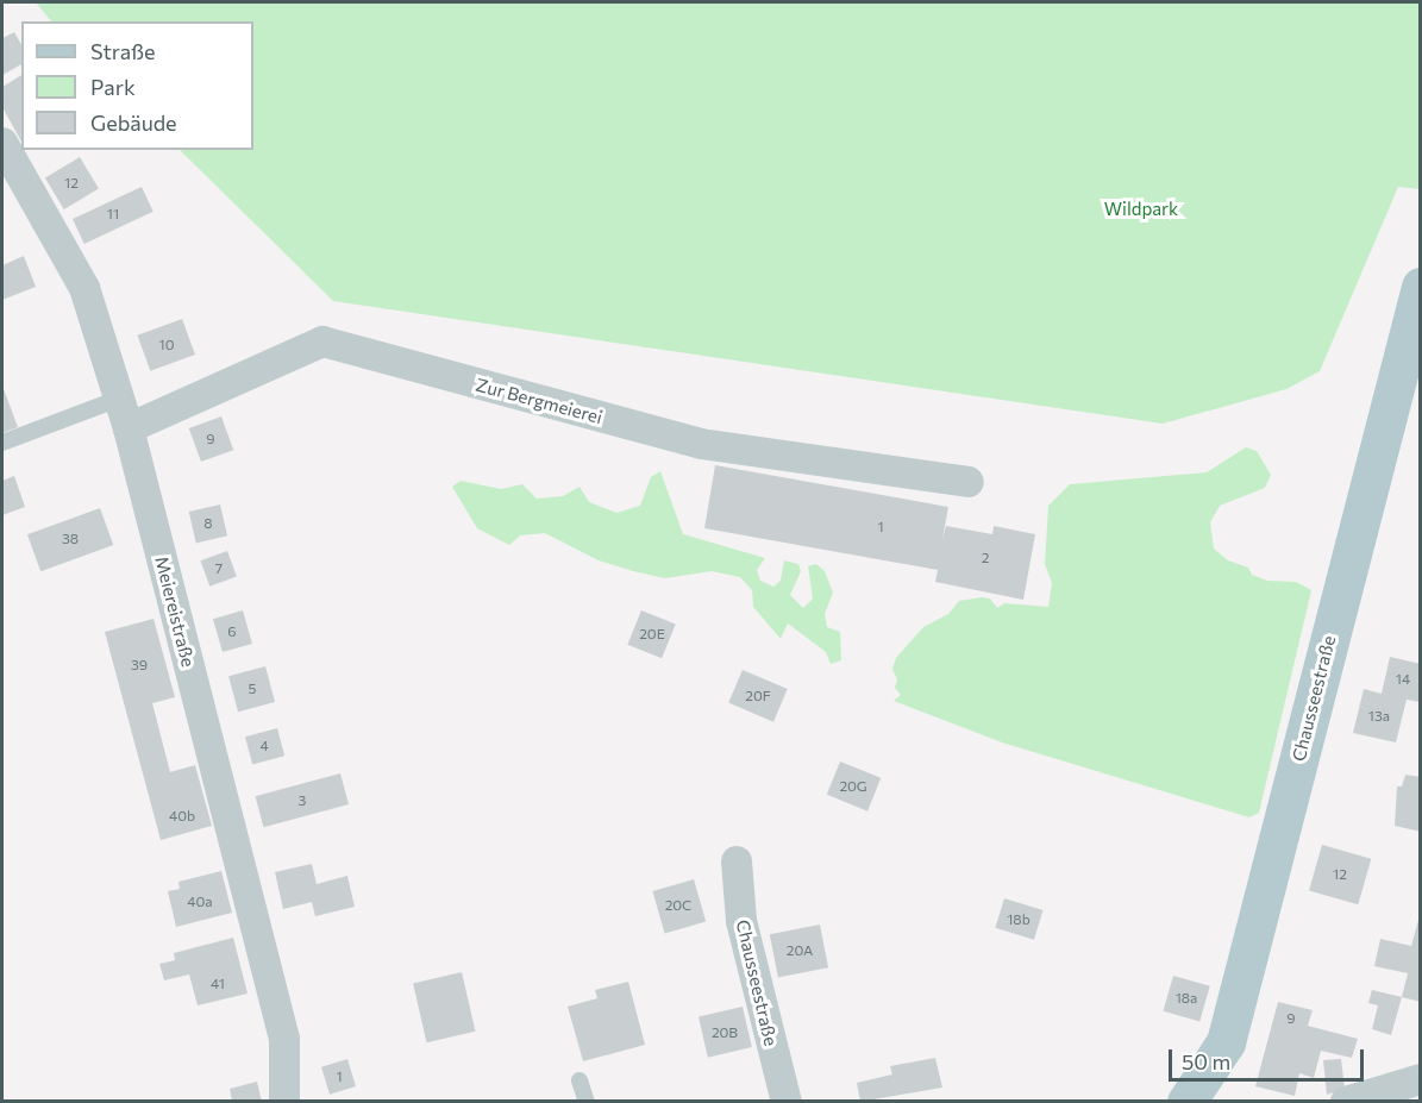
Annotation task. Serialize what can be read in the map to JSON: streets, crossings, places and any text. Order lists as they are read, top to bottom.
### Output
{
  "streets": {
    "main road": ["Chausseestraße"],
    "street": ["Zur Bergmeierei", "Meiereistraße"]
  },
  "crossings": [
    ["Zur Bergmeierei", "Meiereistraße"]
  ],
  "parks": ["Wildpark"],
  "house_numbers": [
    "12",
    "11",
    "10",
    "9",
    "8",
    "1",
    "38",
    "2",
    "7",
    "6",
    "20E",
    "39",
    "14",
    "5",
    "20F",
    "13a",
    "4",
    "20G",
    "3",
    "40b",
    "12",
    "40a",
    "20C",
    "18b",
    "20A",
    "41",
    "18a",
    "9",
    "20B",
    "1"
  ],
  "legend": ["Straße", "Park", "Gebäude"],
  "scale_bar": "50 m"
}
